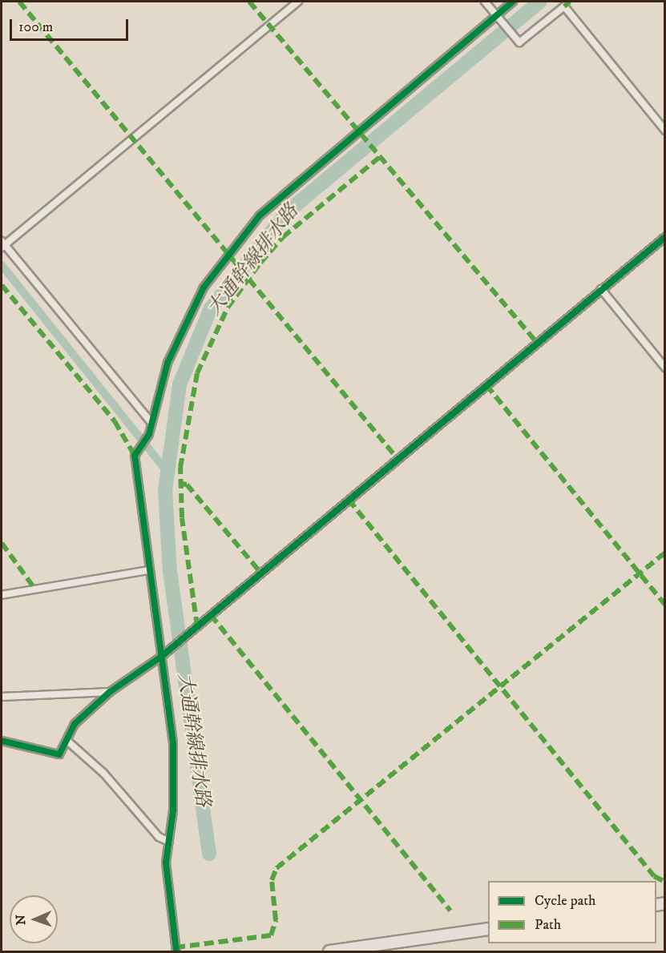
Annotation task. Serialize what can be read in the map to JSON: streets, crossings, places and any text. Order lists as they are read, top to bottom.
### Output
{
  "water": ["大通幹線排水路"],
  "legend": ["Cycle path", "Path"],
  "scale_bar": "100 m",
  "north": "left"
}
